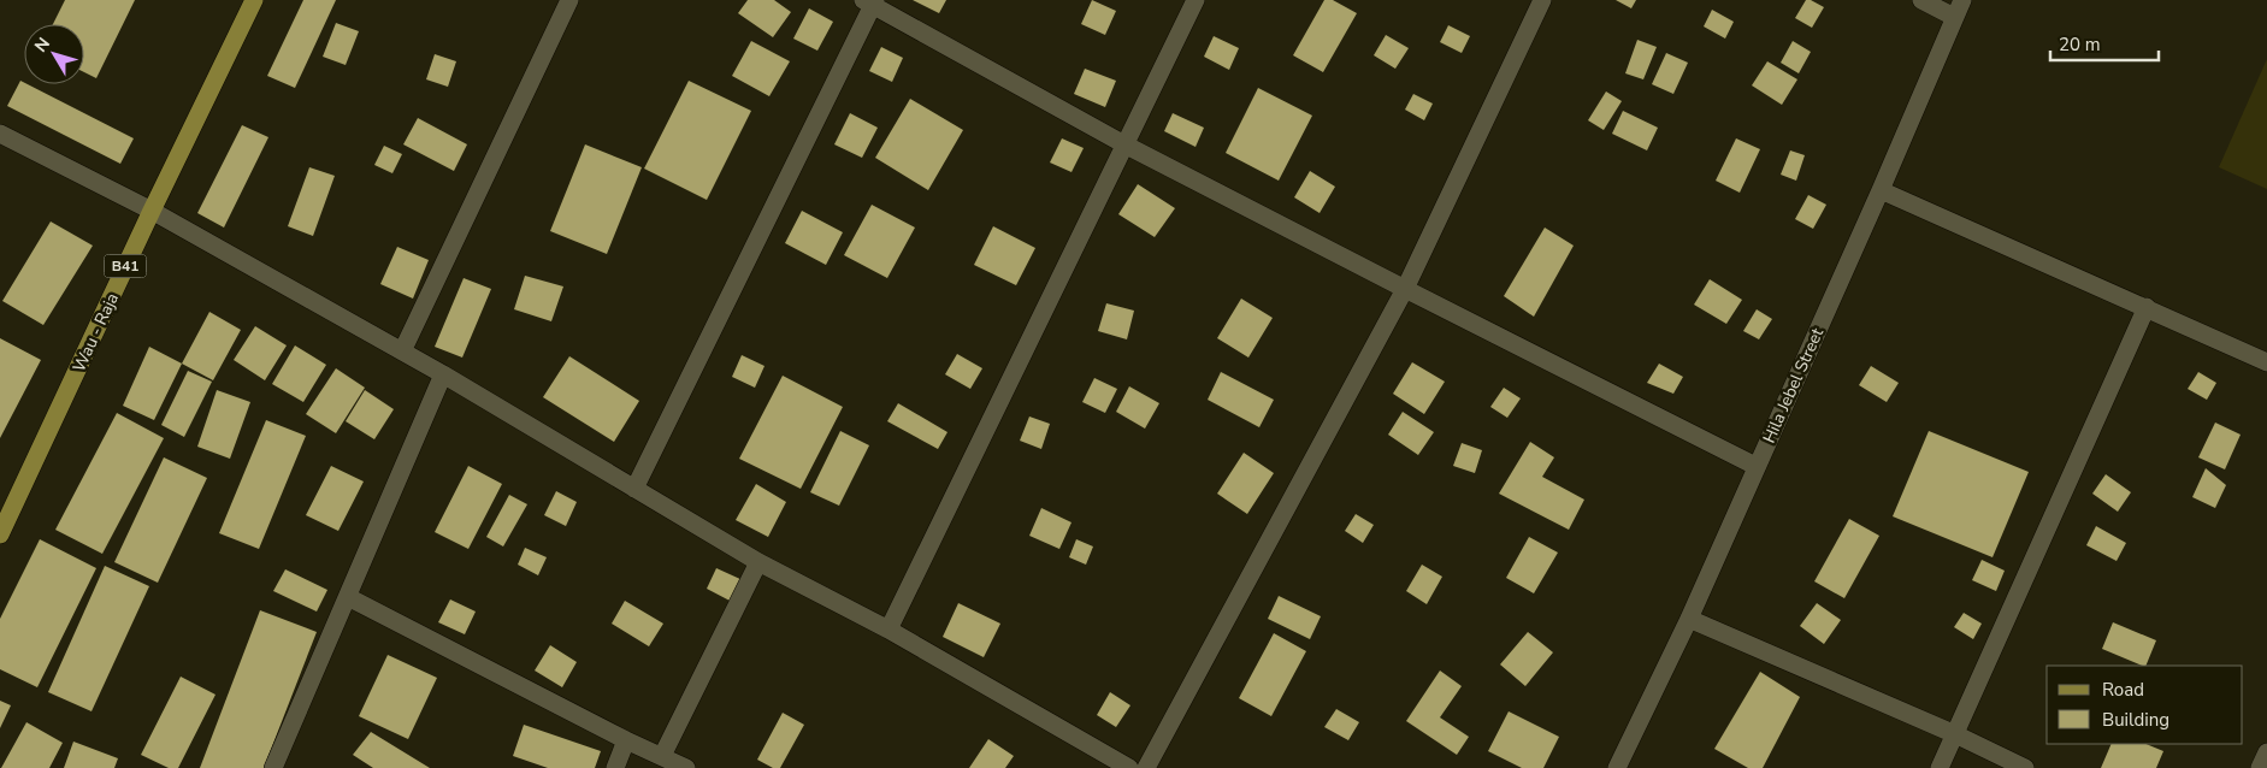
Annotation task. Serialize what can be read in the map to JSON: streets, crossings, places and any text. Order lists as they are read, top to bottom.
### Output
{
  "streets": {
    "main road": ["B41", "Wau - Raja"],
    "street": ["Hila Jebel Street"]
  },
  "legend": ["Road", "Building"],
  "scale_bar": "20 m",
  "north": "top left"
}
